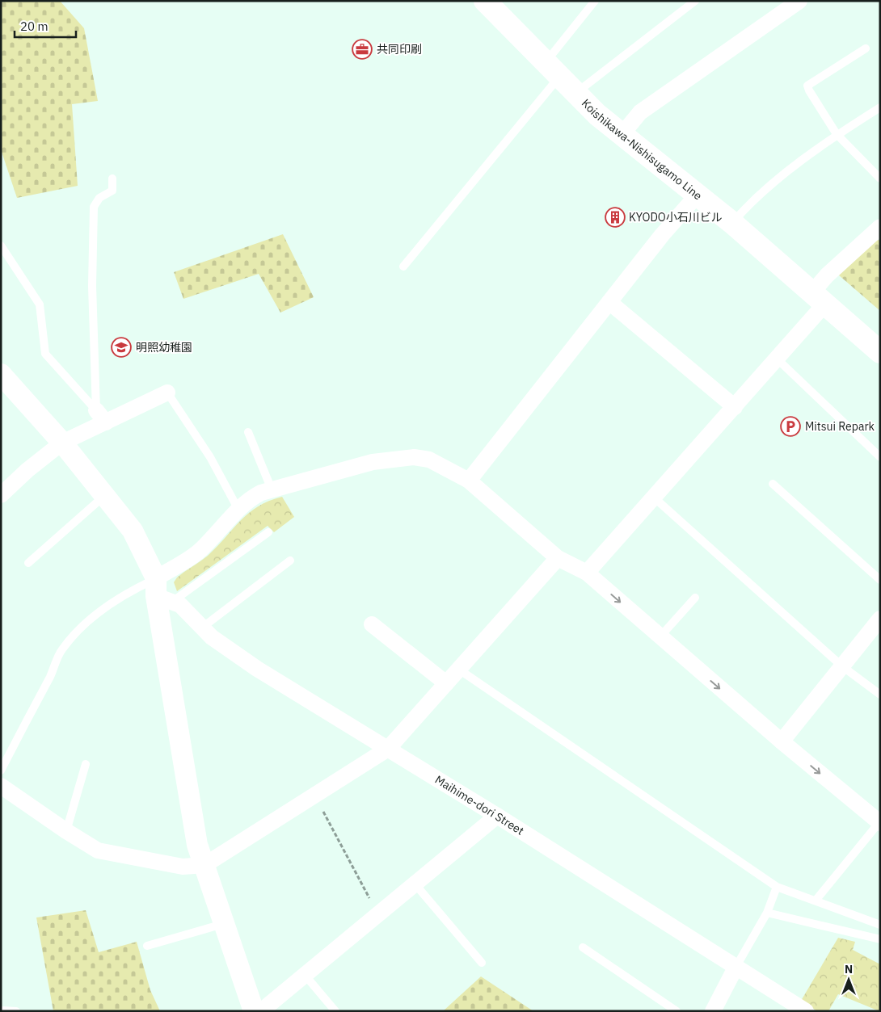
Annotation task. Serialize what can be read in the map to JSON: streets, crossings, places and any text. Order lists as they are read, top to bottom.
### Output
{
  "streets": {
    "main road": ["Koishikawa-Nishisugamo Line"],
    "street": ["Maihime-dori Street"]
  },
  "places": {
    "office": ["共同印刷"],
    "building": ["KYODO小石川ビル"],
    "school or university": ["明照幼稚園"],
    "parking": ["Mitsui Repark"]
  },
  "scale_bar": "20 m",
  "north": "top"
}
